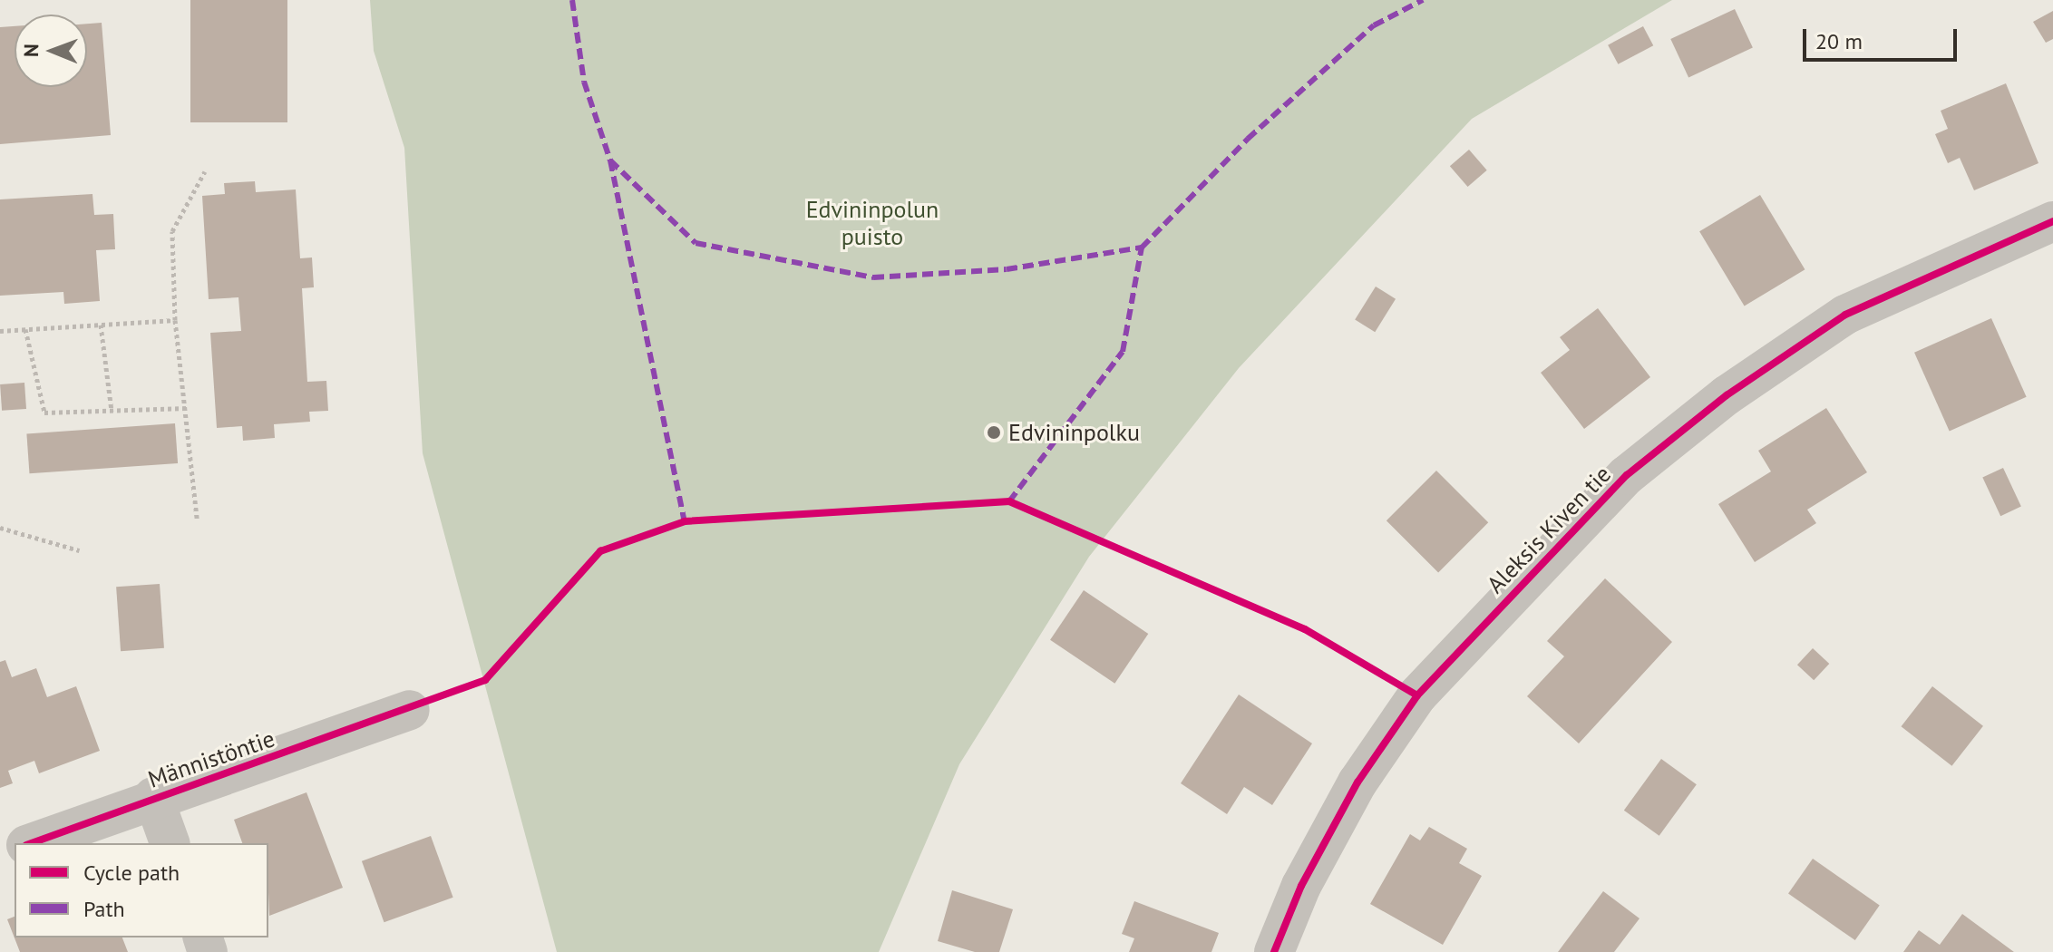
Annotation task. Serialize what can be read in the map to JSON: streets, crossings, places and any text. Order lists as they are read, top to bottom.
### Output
{
  "streets": {
    "street": ["Aleksis Kiven tie", "Männistöntie"]
  },
  "parks": ["Edvininpolun puisto"],
  "places": ["Edvininpolku"],
  "legend": ["Cycle path", "Path"],
  "scale_bar": "20 m",
  "north": "left"
}
